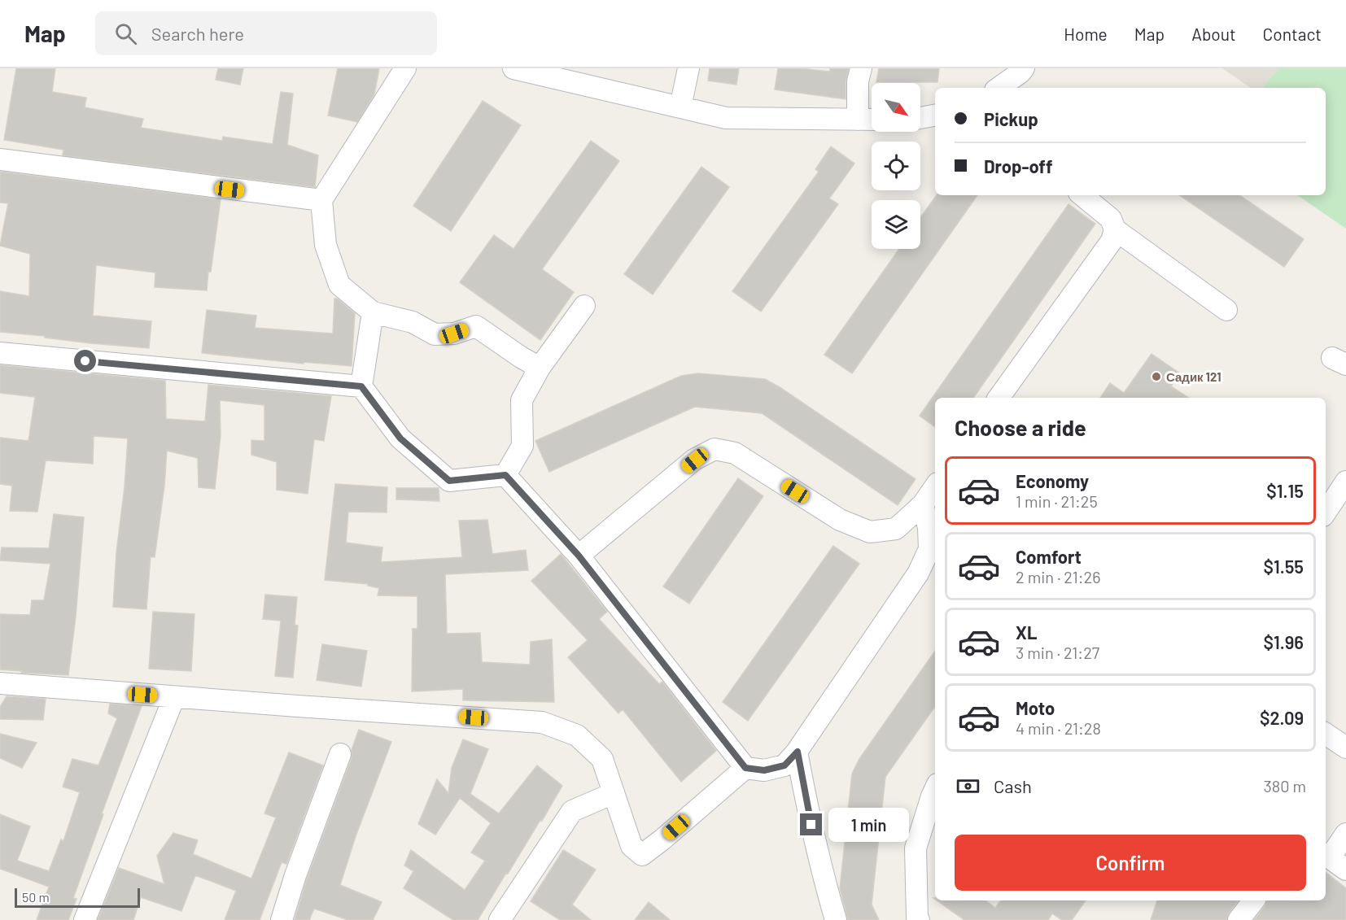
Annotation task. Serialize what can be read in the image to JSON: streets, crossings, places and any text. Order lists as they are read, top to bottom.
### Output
{
  "places": ["Садик 121"],
  "scale_bar": "50 m",
  "north": "bottom right",
  "page": {
    "header": "Map",
    "search": "Search here",
    "nav": [
      "Home",
      "Map",
      "About",
      "Contact"
    ],
    "banner": ["Pickup", "Drop-off"],
    "heading": "Choose a ride",
    "list": [
      {
        "name": "Economy",
        "note": "1 min · 21:25",
        "value": "$1.15"
      },
      {
        "name": "Comfort",
        "note": "2 min · 21:26",
        "value": "$1.55"
      },
      {
        "name": "XL",
        "note": "3 min · 21:27",
        "value": "$1.96"
      },
      {
        "name": "Moto",
        "note": "4 min · 21:28",
        "value": "$2.09"
      }
    ],
    "pay": ["Cash", "380 m"],
    "bubble": "1 min",
    "buttons": "Confirm",
    "scale": "50 m"
  }
}
